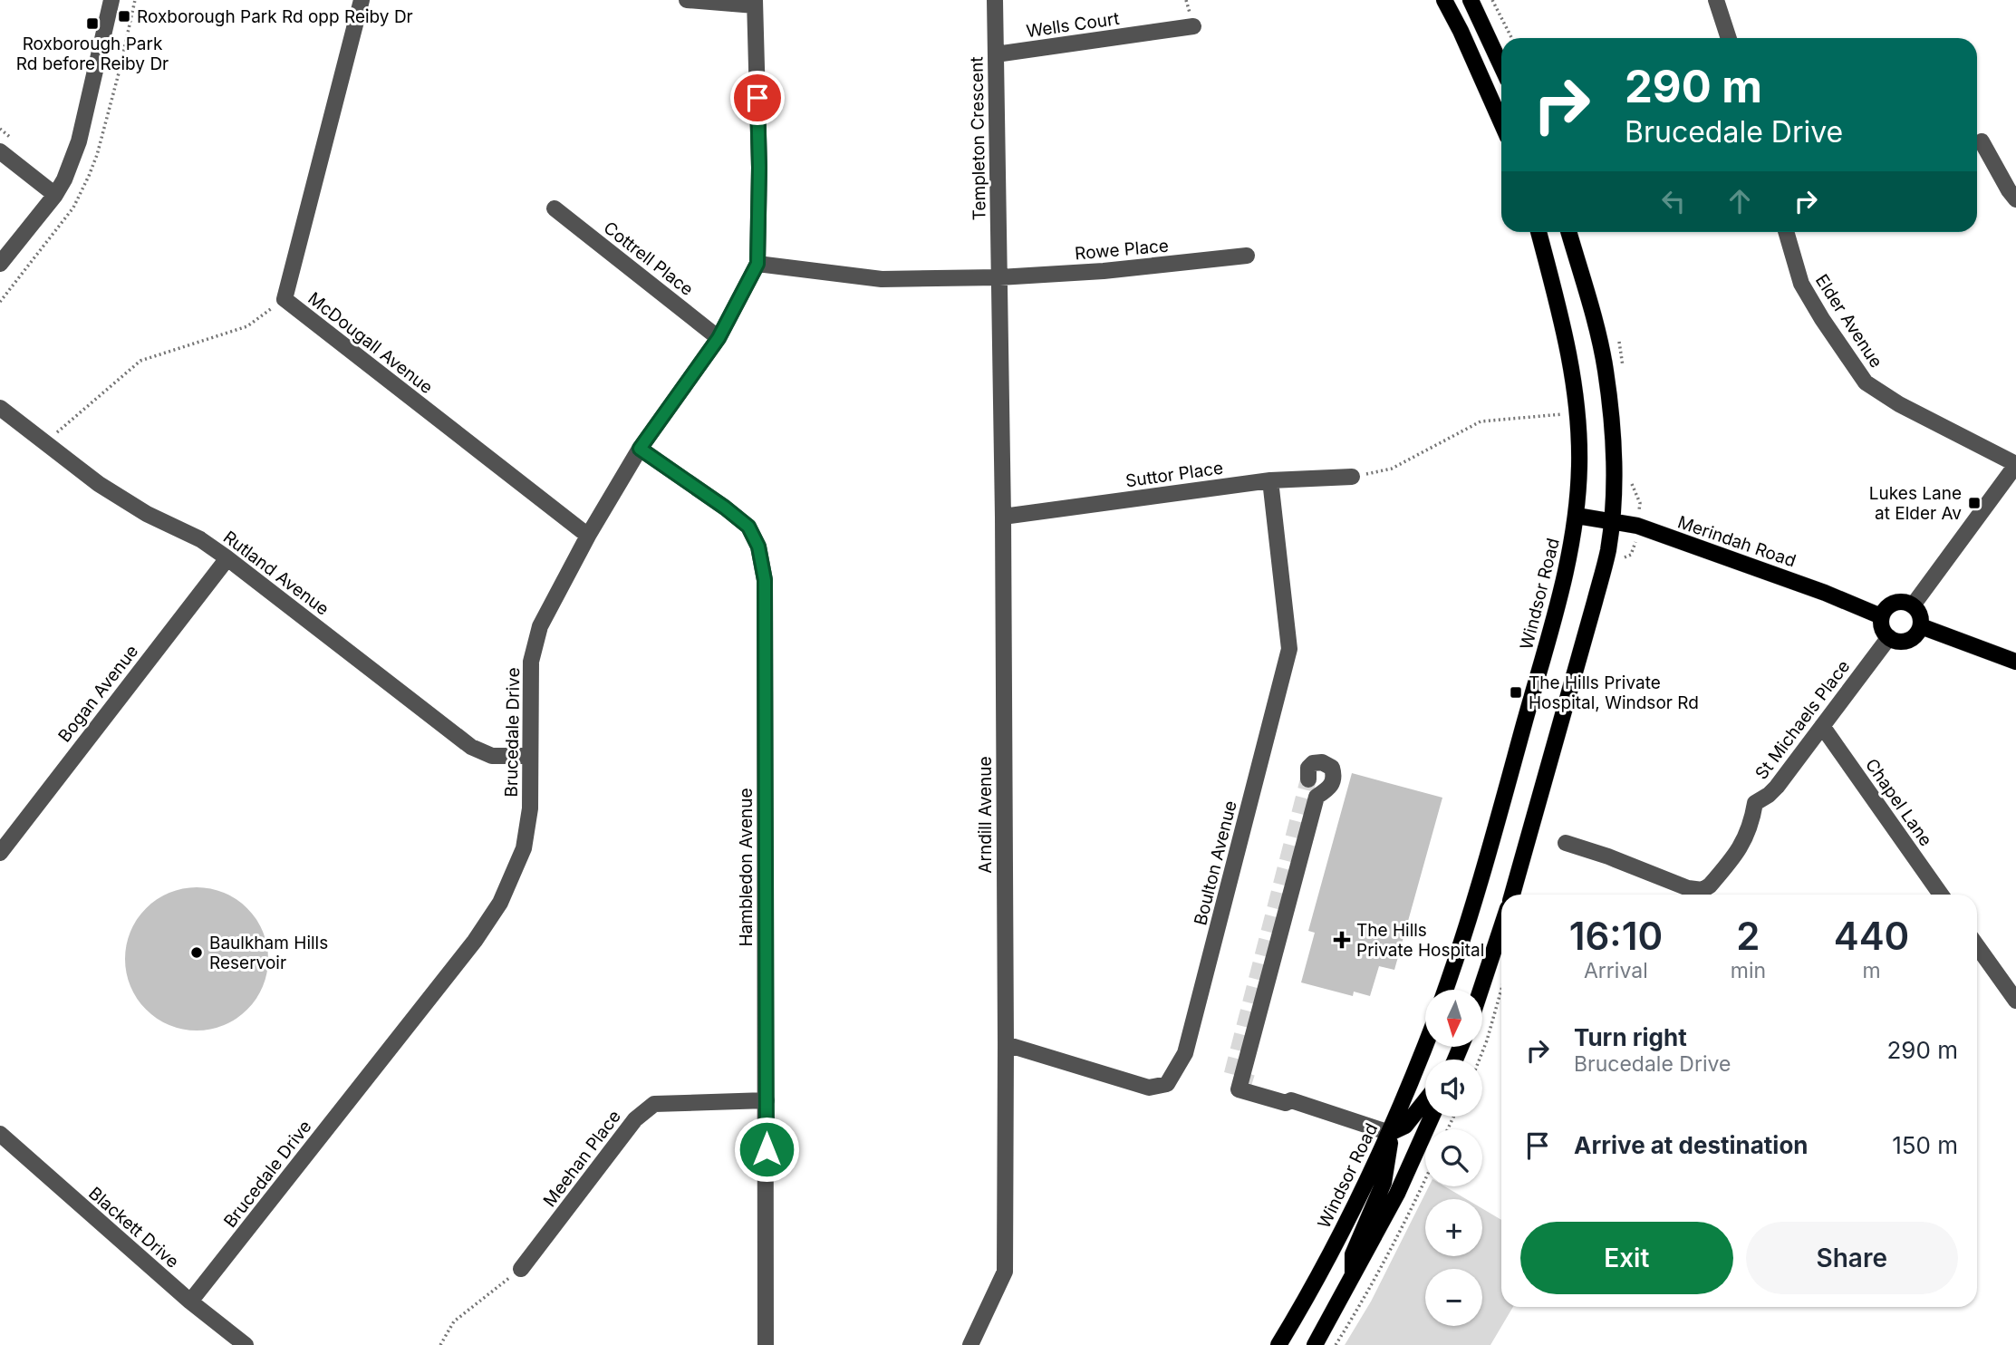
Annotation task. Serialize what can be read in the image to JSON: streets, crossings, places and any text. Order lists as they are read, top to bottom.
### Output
{
  "streets": {
    "main road": ["Merindah Road", "Windsor Road"],
    "street": [
      "Wells Court",
      "Templeton Crescent",
      "Rowe Place",
      "Cottrell Place",
      "Elder Avenue",
      "McDougall Avenue",
      "Suttor Place",
      "Rutland Avenue",
      "Bogan Avenue",
      "St Michaels Place",
      "Brucedale Drive",
      "Chapel Lane",
      "Arndill Avenue",
      "Boulton Avenue",
      "Hambledon Avenue",
      "Meehan Place",
      "Blackett Drive"
    ]
  },
  "crossings": [
    ["Wells Court", "Templeton Crescent"],
    ["Templeton Crescent", "Rowe Place"],
    ["Templeton Crescent", "Arndill Avenue"],
    ["Rowe Place", "Brucedale Drive"],
    ["Rowe Place", "Arndill Avenue"],
    ["Cottrell Place", "Brucedale Drive"],
    ["McDougall Avenue", "Brucedale Drive"],
    ["Suttor Place", "Arndill Avenue"],
    ["Suttor Place", "Boulton Avenue"],
    ["Merindah Road", "Windsor Road"],
    ["Merindah Road", "St Michaels Place"],
    ["Rutland Avenue", "Bogan Avenue"],
    ["Rutland Avenue", "Brucedale Drive"],
    ["St Michaels Place", "Chapel Lane"],
    ["Brucedale Drive", "Hambledon Avenue"],
    ["Brucedale Drive", "Blackett Drive"],
    ["Arndill Avenue", "Boulton Avenue"],
    ["Hambledon Avenue", "Meehan Place"]
  ],
  "places": {
    "transit": [
      "Roxborough Park Rd opp Reiby Dr",
      "Roxborough Park Rd before Reiby Dr",
      "Lukes Lane at Elder Av",
      "The Hills Private Hospital, Windsor Rd"
    ],
    "health": ["The Hills Private Hospital"],
    "other": ["Baulkham Hills Reservoir"]
  },
  "north": "bottom",
  "page": {
    "turn": ["290 m", "Brucedale Drive"],
    "eta": [
      "16:10",
      "Arrival",
      "2",
      "min",
      "440",
      "m"
    ],
    "map_buttons": ["+", "−"],
    "list": [
      {
        "name": "Turn right",
        "note": "Brucedale Drive",
        "value": "290 m"
      },
      {
        "name": "Arrive at destination",
        "value": "150 m"
      }
    ],
    "buttons": ["Exit", "Share"]
  }
}
